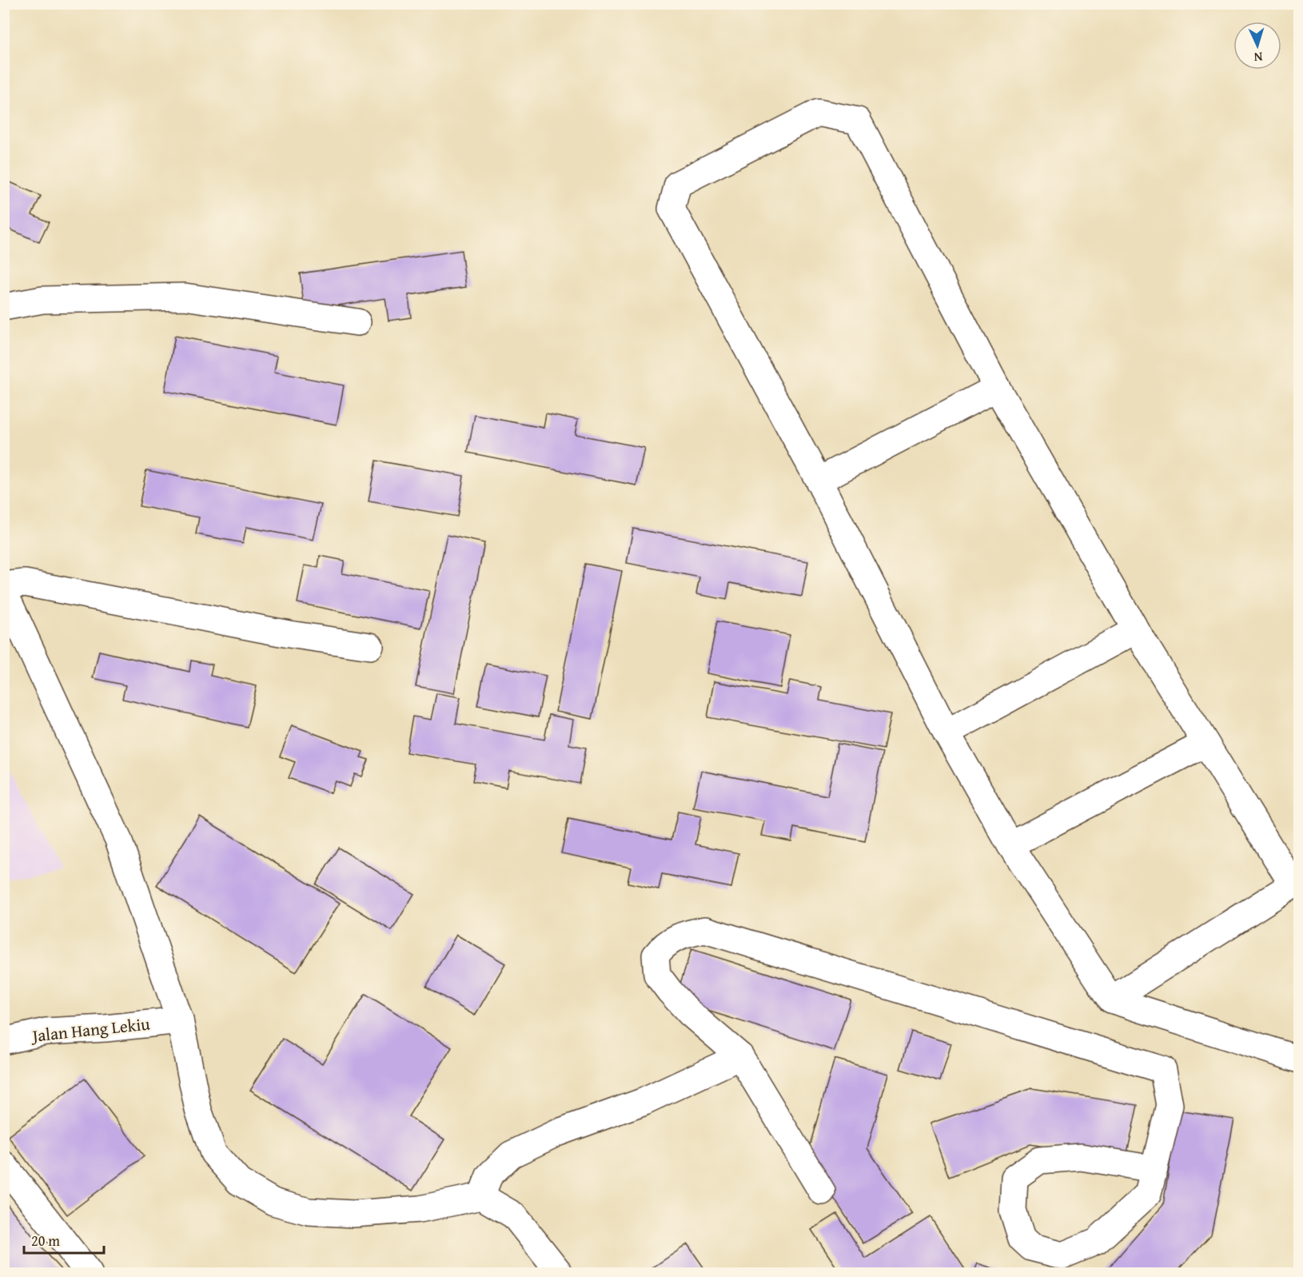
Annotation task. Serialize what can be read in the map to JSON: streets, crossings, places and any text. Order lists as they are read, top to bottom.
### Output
{
  "streets": {
    "street": ["Jalan Hang Lekiu"]
  },
  "scale_bar": "20 m",
  "north": "bottom"
}
